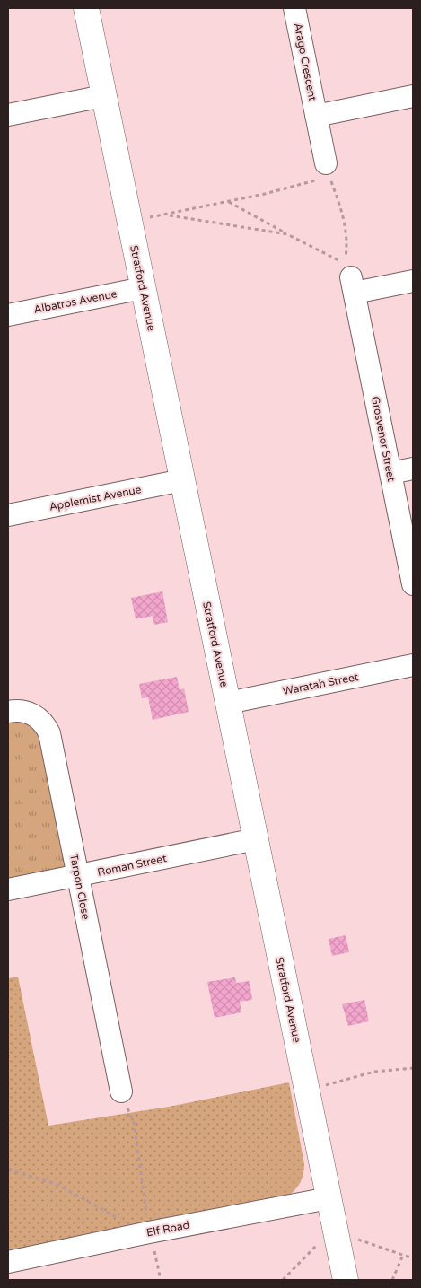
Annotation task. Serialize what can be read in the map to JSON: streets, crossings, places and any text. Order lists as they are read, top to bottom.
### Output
{
  "streets": {
    "street": [
      "Arago Crescent",
      "Stratford Avenue",
      "Albatros Avenue",
      "Grosvenor Street",
      "Applemist Avenue",
      "Waratah Street",
      "Roman Street",
      "Tarpon Close",
      "Elf Road"
    ]
  },
  "crossings": [
    ["Stratford Avenue", "Albatros Avenue"],
    ["Stratford Avenue", "Applemist Avenue"],
    ["Stratford Avenue", "Waratah Street"],
    ["Stratford Avenue", "Roman Street"],
    ["Stratford Avenue", "Elf Road"],
    ["Roman Street", "Tarpon Close"]
  ]
}
